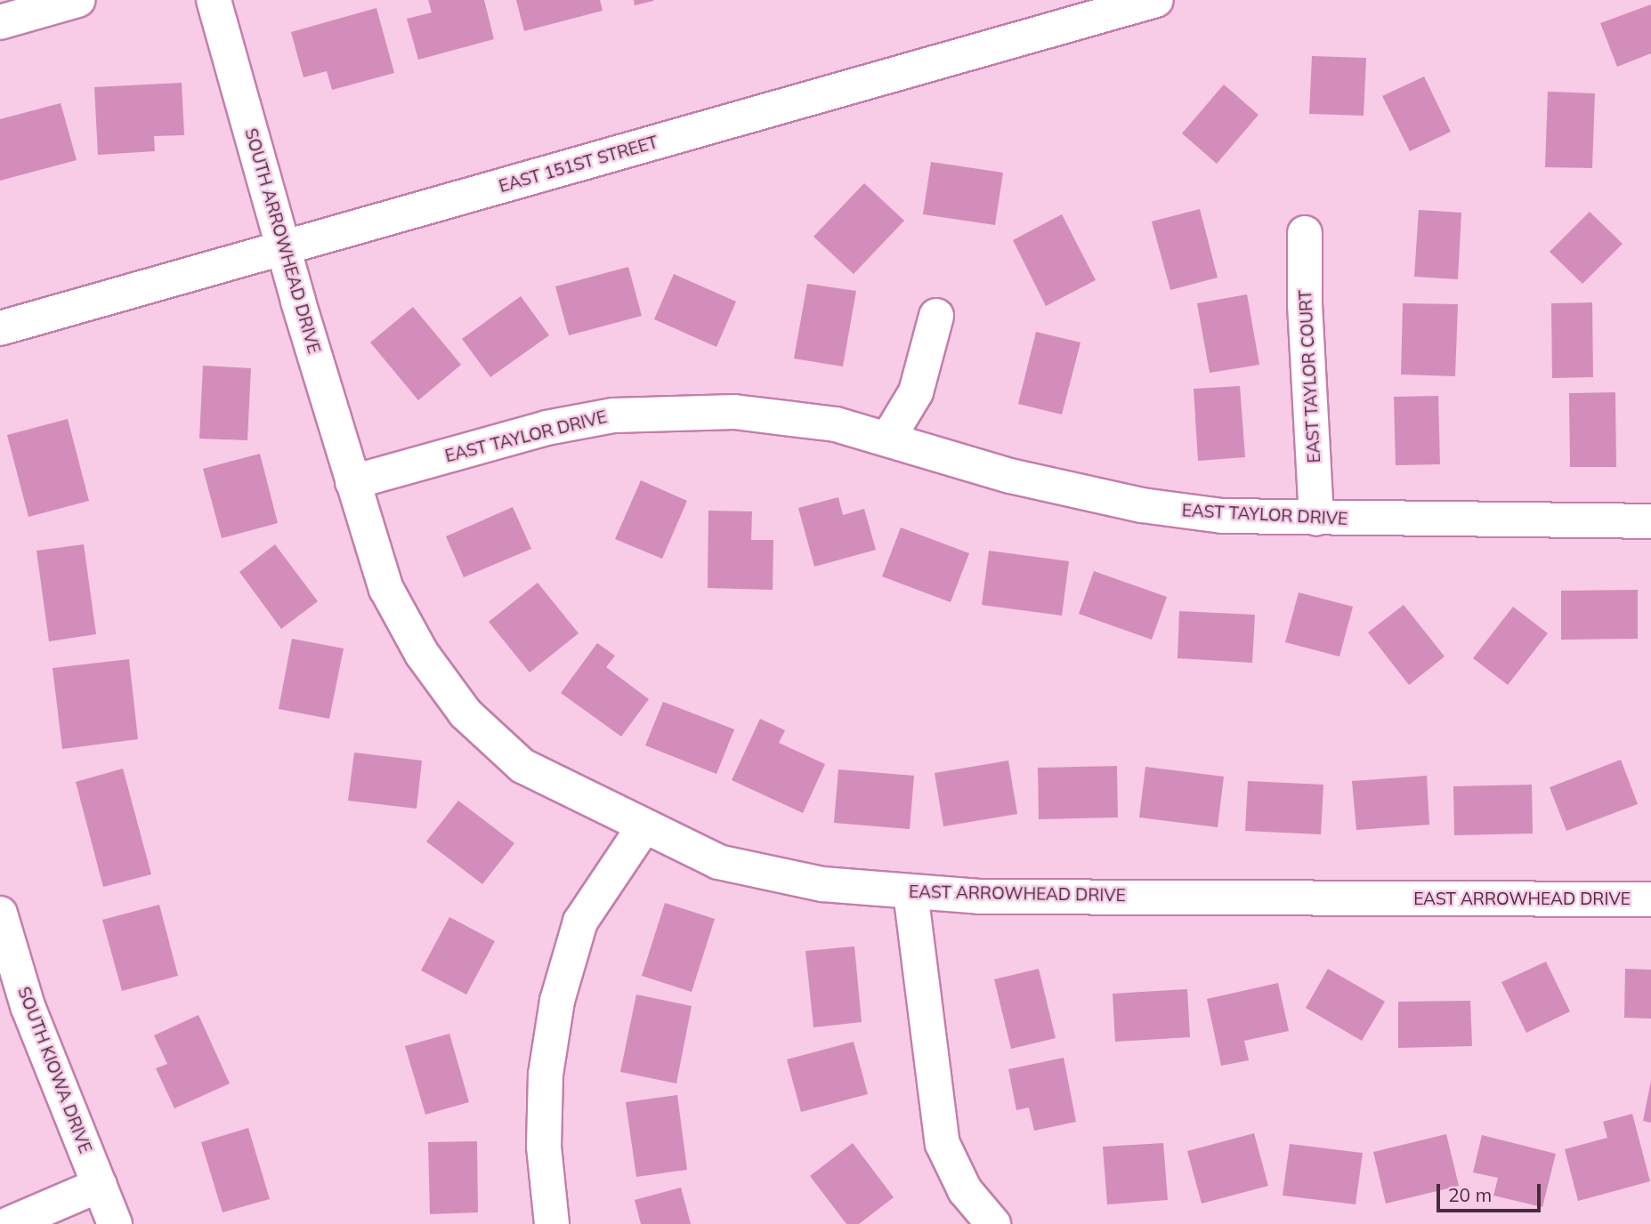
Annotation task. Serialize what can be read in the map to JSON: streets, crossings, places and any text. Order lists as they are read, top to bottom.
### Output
{
  "streets": {
    "street": [
      "EAST 151ST STREET",
      "SOUTH ARROWHEAD DRIVE",
      "EAST TAYLOR COURT",
      "EAST TAYLOR DRIVE",
      "EAST ARROWHEAD DRIVE",
      "SOUTH KIOWA DRIVE"
    ]
  },
  "crossings": [
    ["EAST 151ST STREET", "SOUTH ARROWHEAD DRIVE"],
    ["SOUTH ARROWHEAD DRIVE", "EAST TAYLOR DRIVE"],
    ["SOUTH ARROWHEAD DRIVE", "EAST ARROWHEAD DRIVE"],
    ["EAST TAYLOR COURT", "EAST TAYLOR DRIVE"],
    ["EAST TAYLOR DRIVE", "EAST ARROWHEAD DRIVE"]
  ],
  "scale_bar": "20 m"
}
